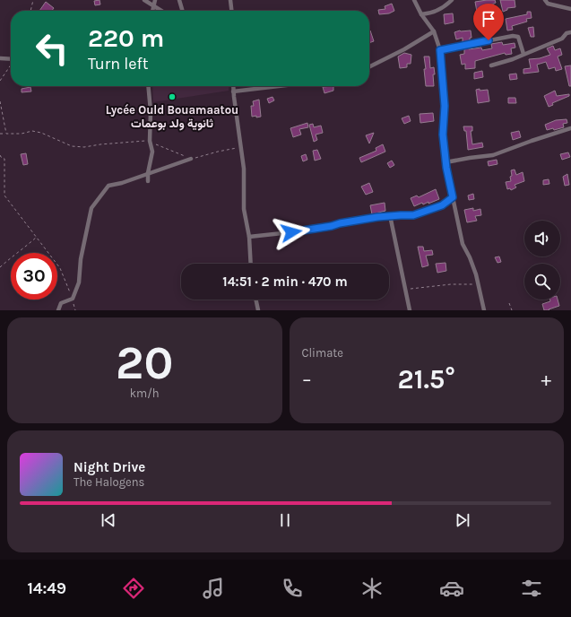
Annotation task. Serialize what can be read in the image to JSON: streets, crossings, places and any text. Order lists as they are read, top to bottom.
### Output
{
  "places": ["Lycée Ould Bouamaatou ثانوية ولد بوعمات"],
  "page": {
    "turn": ["220 m", "Turn left"],
    "limit": "30",
    "trip": "14:51 · 2 min · 470 m",
    "tile": [
      ["20", "km/h"],
      "Climate"
    ],
    "heat": ["−", "21.5°", "+"],
    "song": ["Night Drive", "The Halogens"],
    "tabs": "14:49"
  }
}
